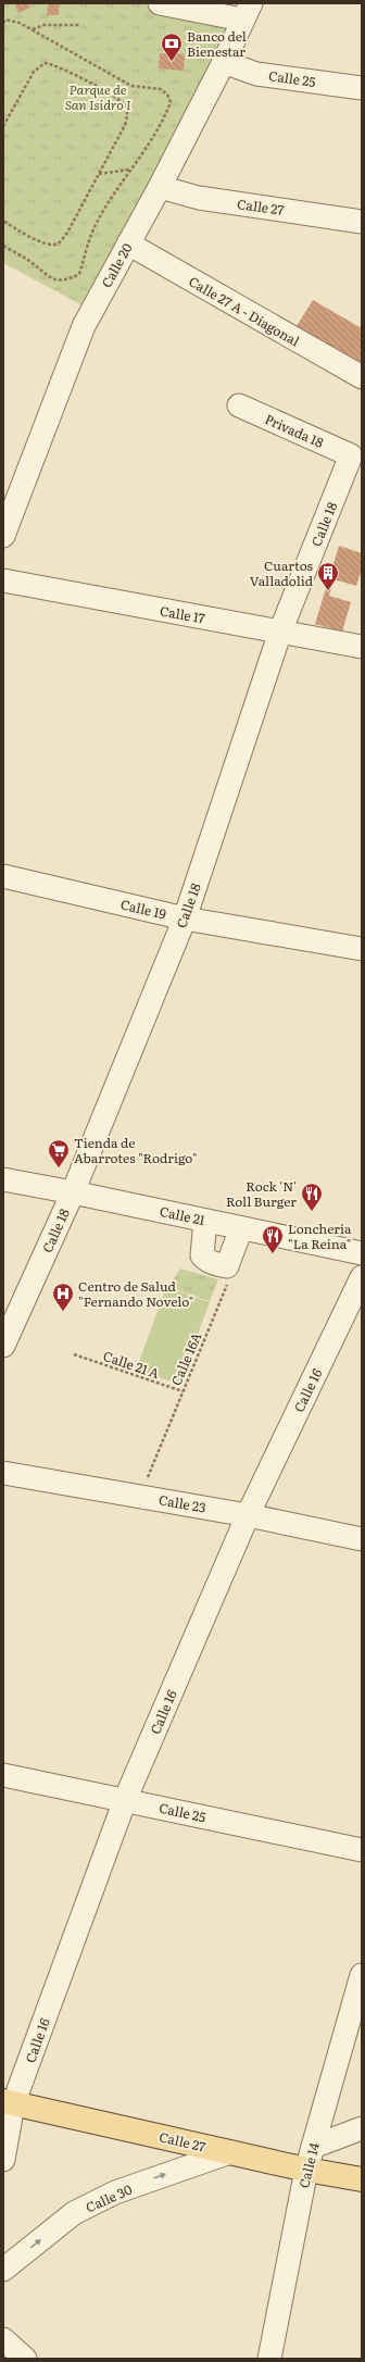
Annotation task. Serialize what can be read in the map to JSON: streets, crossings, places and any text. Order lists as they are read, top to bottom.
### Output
{
  "streets": {
    "main road": ["Calle 27"],
    "street": [
      "Calle 25",
      "Calle 20",
      "Calle 27 A - Diagonal",
      "Privada 18",
      "Calle 18",
      "Calle 17",
      "Calle 19",
      "Calle 21",
      "Calle 16",
      "Calle 23",
      "Calle 14",
      "Calle 30"
    ],
    "path": ["Calle 16A", "Calle 21 A"]
  },
  "crossings": [
    ["Calle 25", "Calle 20"],
    ["Calle 25", "Calle 16"],
    ["Calle 27", "Calle 20"],
    ["Calle 27", "Calle 16"],
    ["Calle 27", "Calle 14"],
    ["Calle 27", "Calle 30"],
    ["Calle 20", "Calle 27 A - Diagonal"],
    ["Privada 18", "Calle 18"],
    ["Calle 18", "Calle 17"],
    ["Calle 18", "Calle 19"],
    ["Calle 18", "Calle 21"],
    ["Calle 16A", "Calle 21 A"],
    ["Calle 16A", "Calle 23"],
    ["Calle 16", "Calle 23"]
  ],
  "one_way": ["Calle 30"],
  "parks": ["Parque de San Isidro I"],
  "places": {
    "bank": ["Banco del Bienestar"],
    "building": ["Cuartos Valladolid"],
    "supermarket": ["Tienda de Abarrotes \"Rodrigo\""],
    "restaurant": ["Rock 'N' Roll Burger", "Lonchería \"La Reina\""],
    "hospital": ["Centro de Salud \"Fernando Novelo\""]
  }
}
